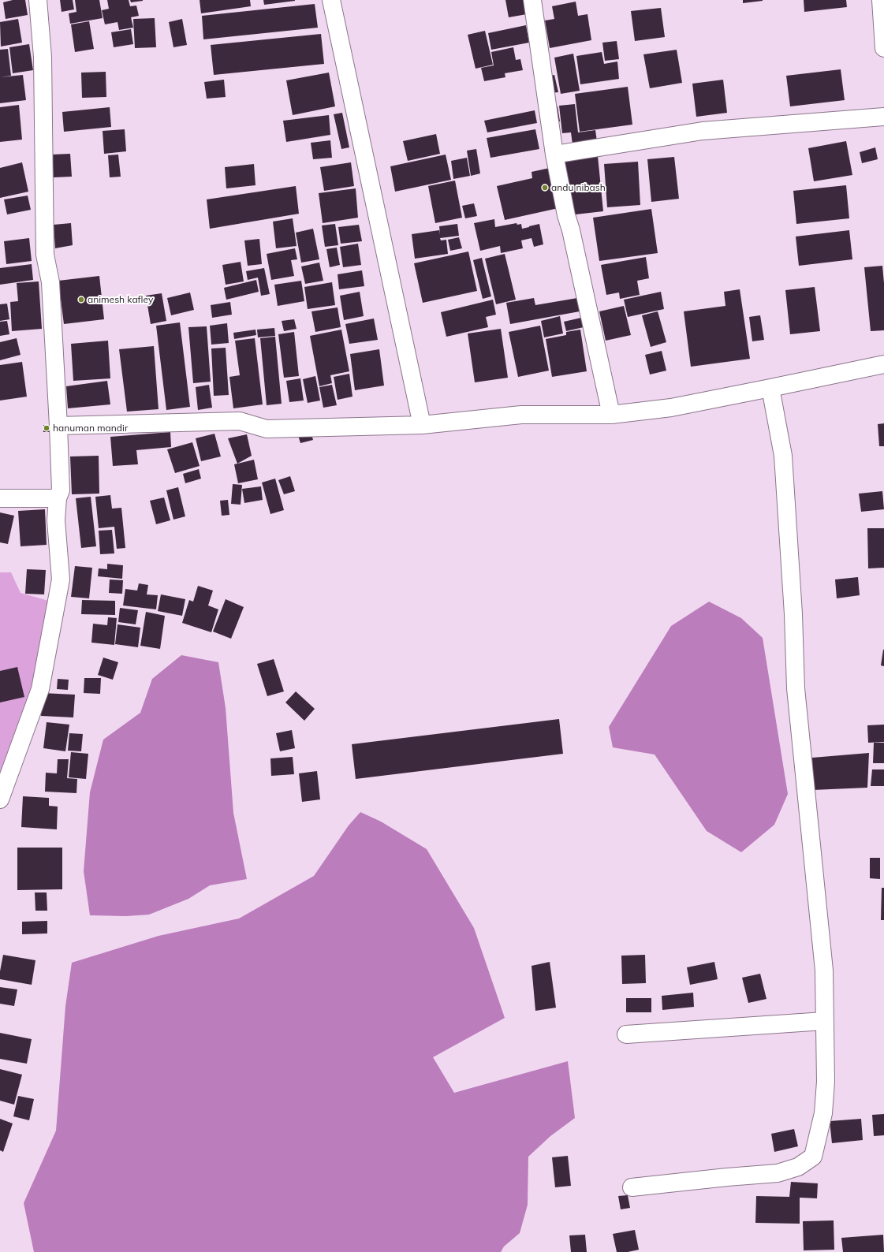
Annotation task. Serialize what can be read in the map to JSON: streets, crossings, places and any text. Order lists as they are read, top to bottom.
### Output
{
  "places": ["andu nibash", "animesh kafley", "hanuman mandir"]
}
